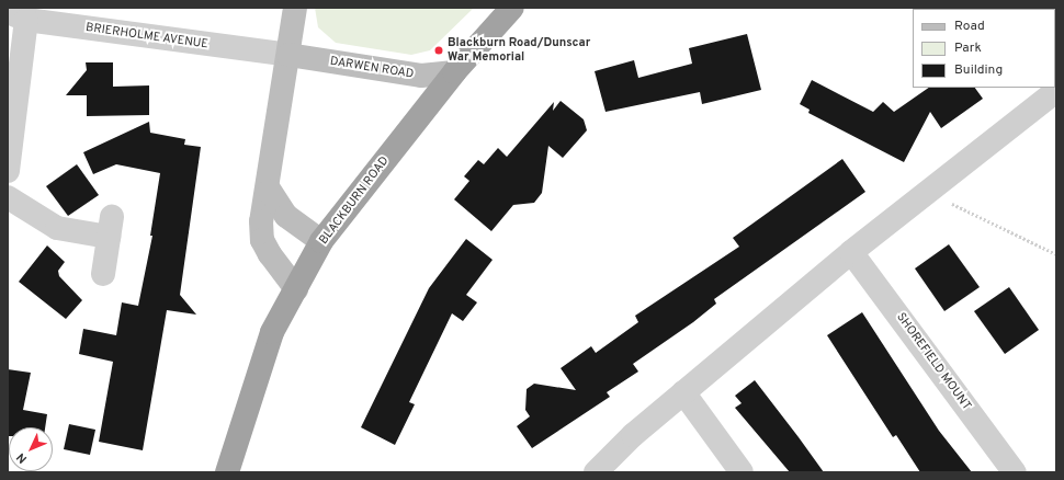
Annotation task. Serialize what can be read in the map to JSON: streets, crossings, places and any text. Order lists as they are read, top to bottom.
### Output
{
  "streets": {
    "highway": ["BLACKBURN ROAD"],
    "main road": ["DARWEN ROAD"],
    "street": ["BRIERHOLME AVENUE", "SHOREFIELD MOUNT"]
  },
  "crossings": [
    ["BRIERHOLME AVENUE", "DARWEN ROAD"],
    ["DARWEN ROAD", "BLACKBURN ROAD"]
  ],
  "places": ["Blackburn Road/Dunscar War Memorial"],
  "legend": ["Road", "Park", "Building"],
  "north": "bottom left"
}
